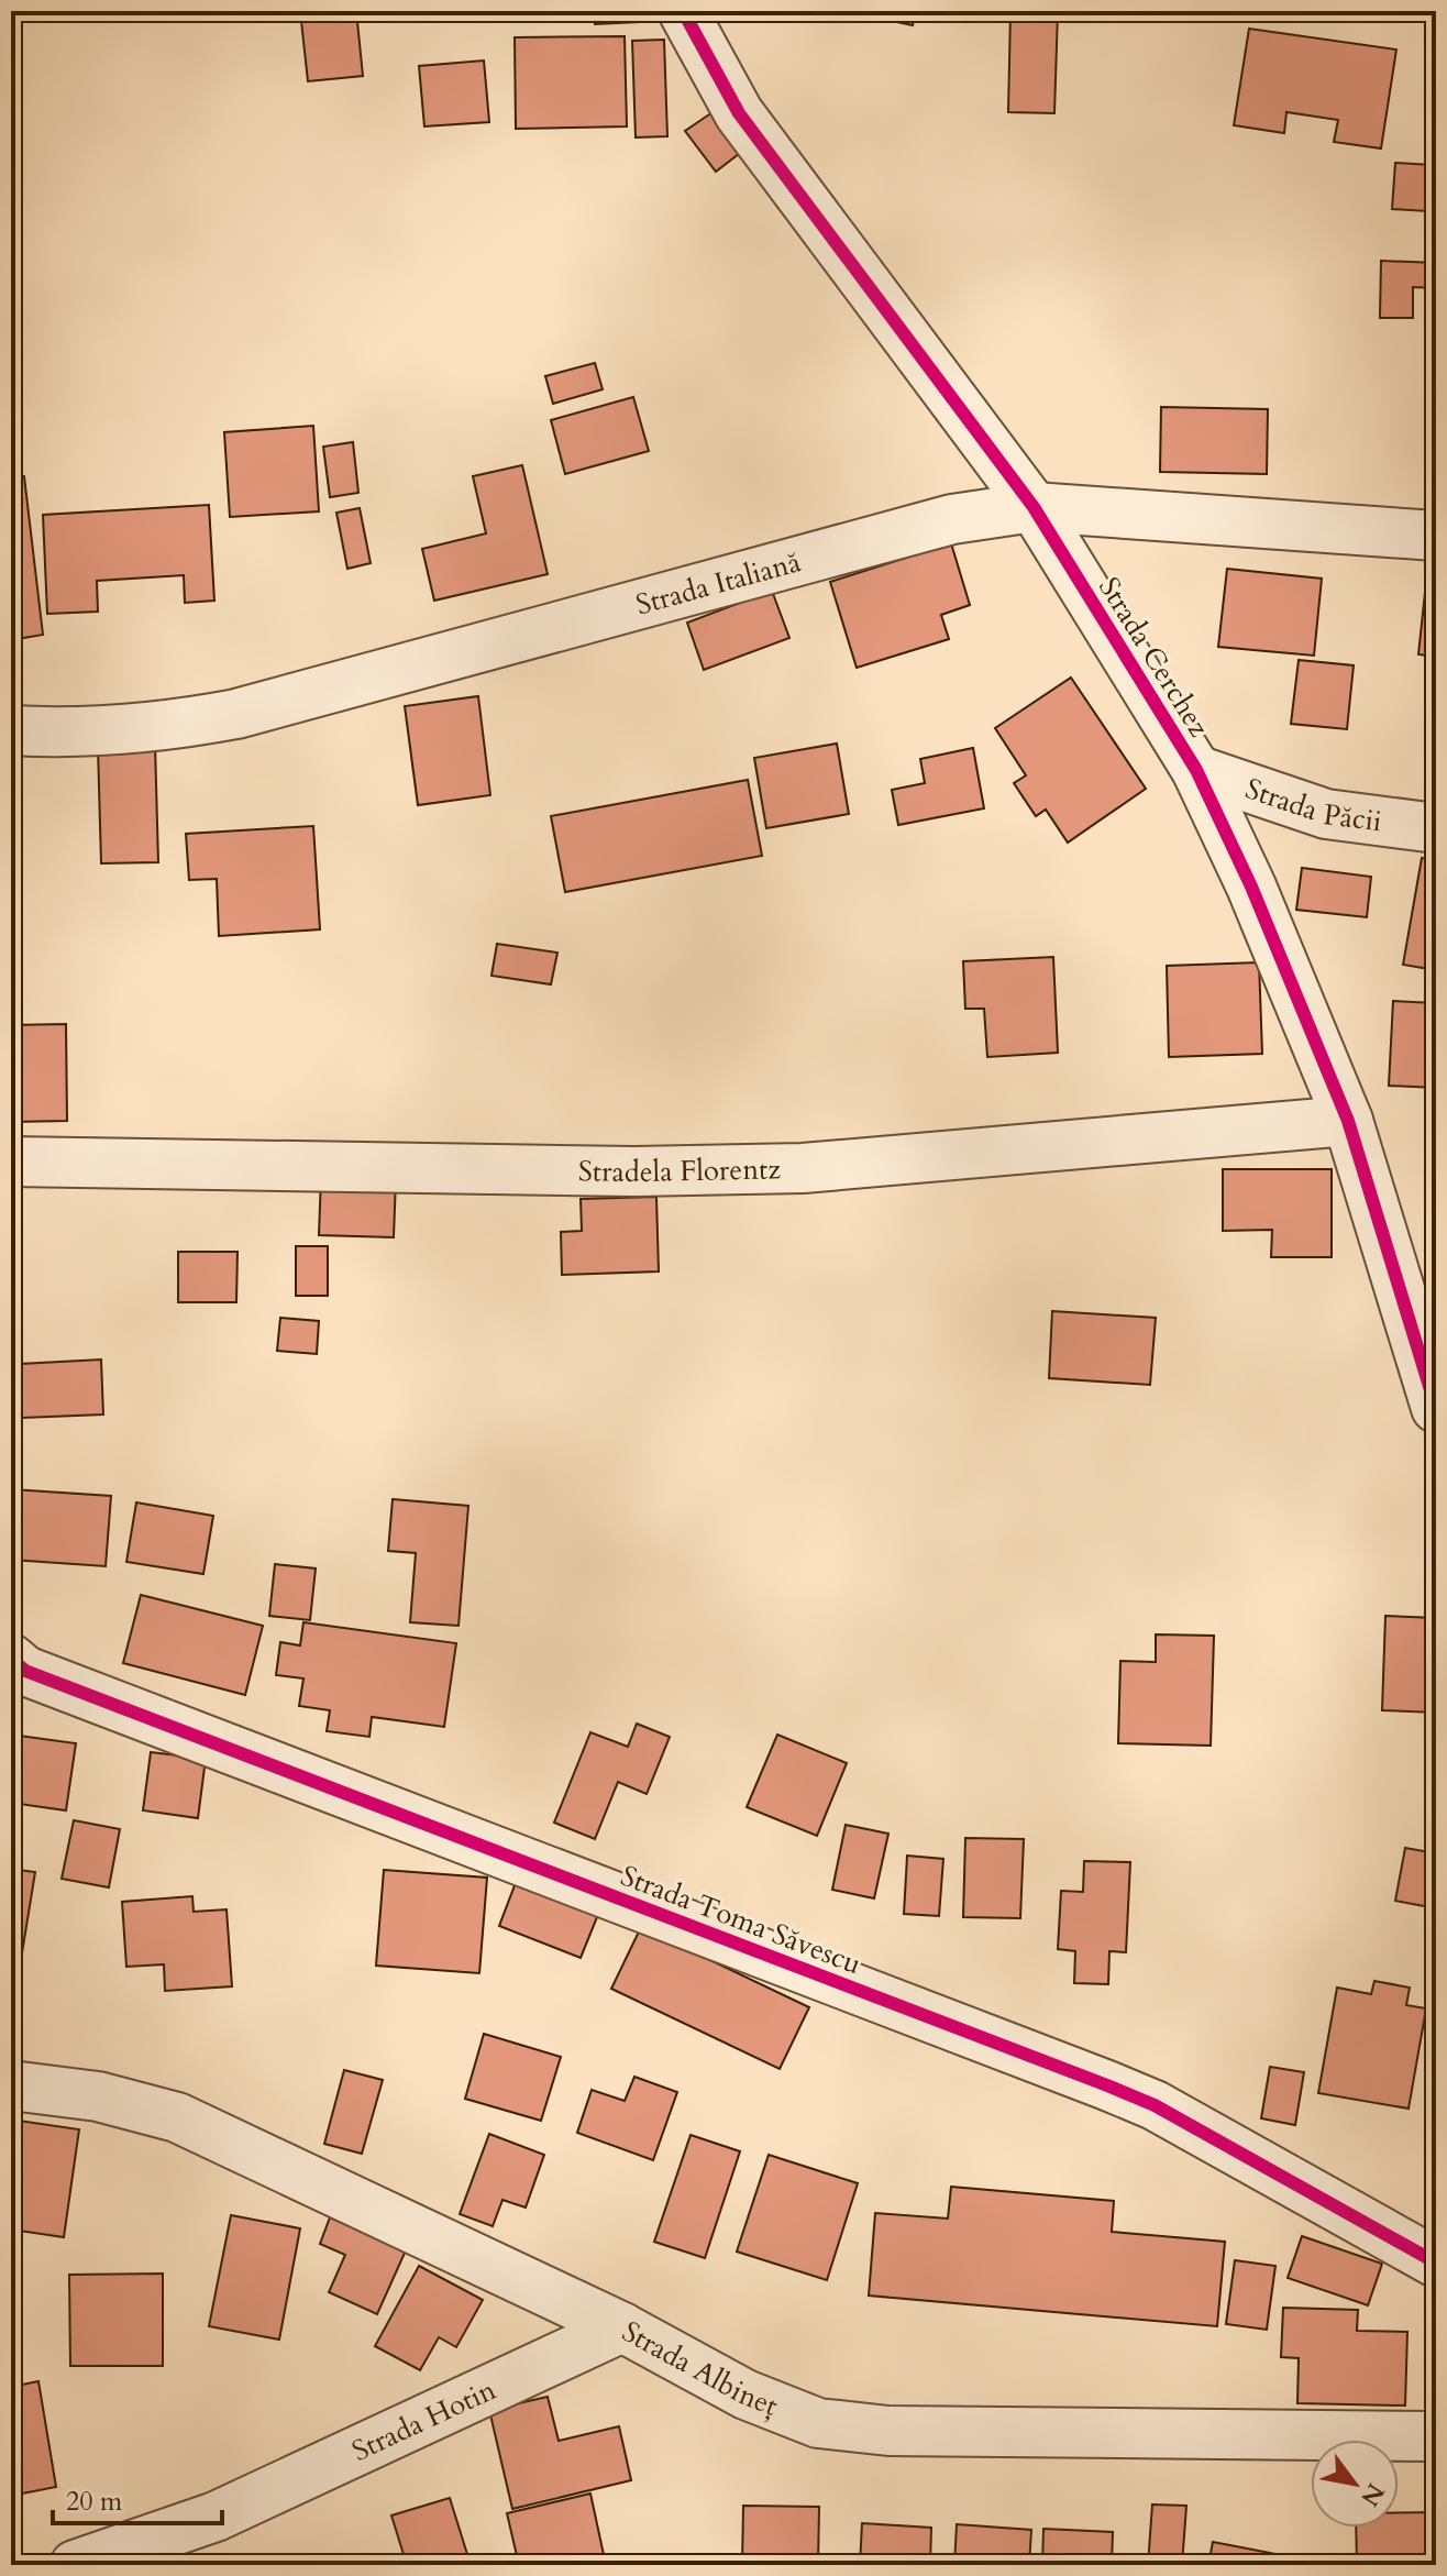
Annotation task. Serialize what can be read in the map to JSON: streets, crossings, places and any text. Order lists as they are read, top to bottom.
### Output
{
  "streets": {
    "street": [
      "Strada Italiană",
      "Strada Cerchez",
      "Strada Păcii",
      "Stradela Florentz",
      "Strada Toma Săvescu",
      "Strada Albineț",
      "Strada Hotin"
    ]
  },
  "crossings": [
    ["Strada Italiană", "Strada Cerchez"],
    ["Strada Cerchez", "Strada Păcii"],
    ["Strada Cerchez", "Stradela Florentz"],
    ["Strada Albineț", "Strada Hotin"]
  ],
  "scale_bar": "20 m",
  "north": "bottom right"
}
